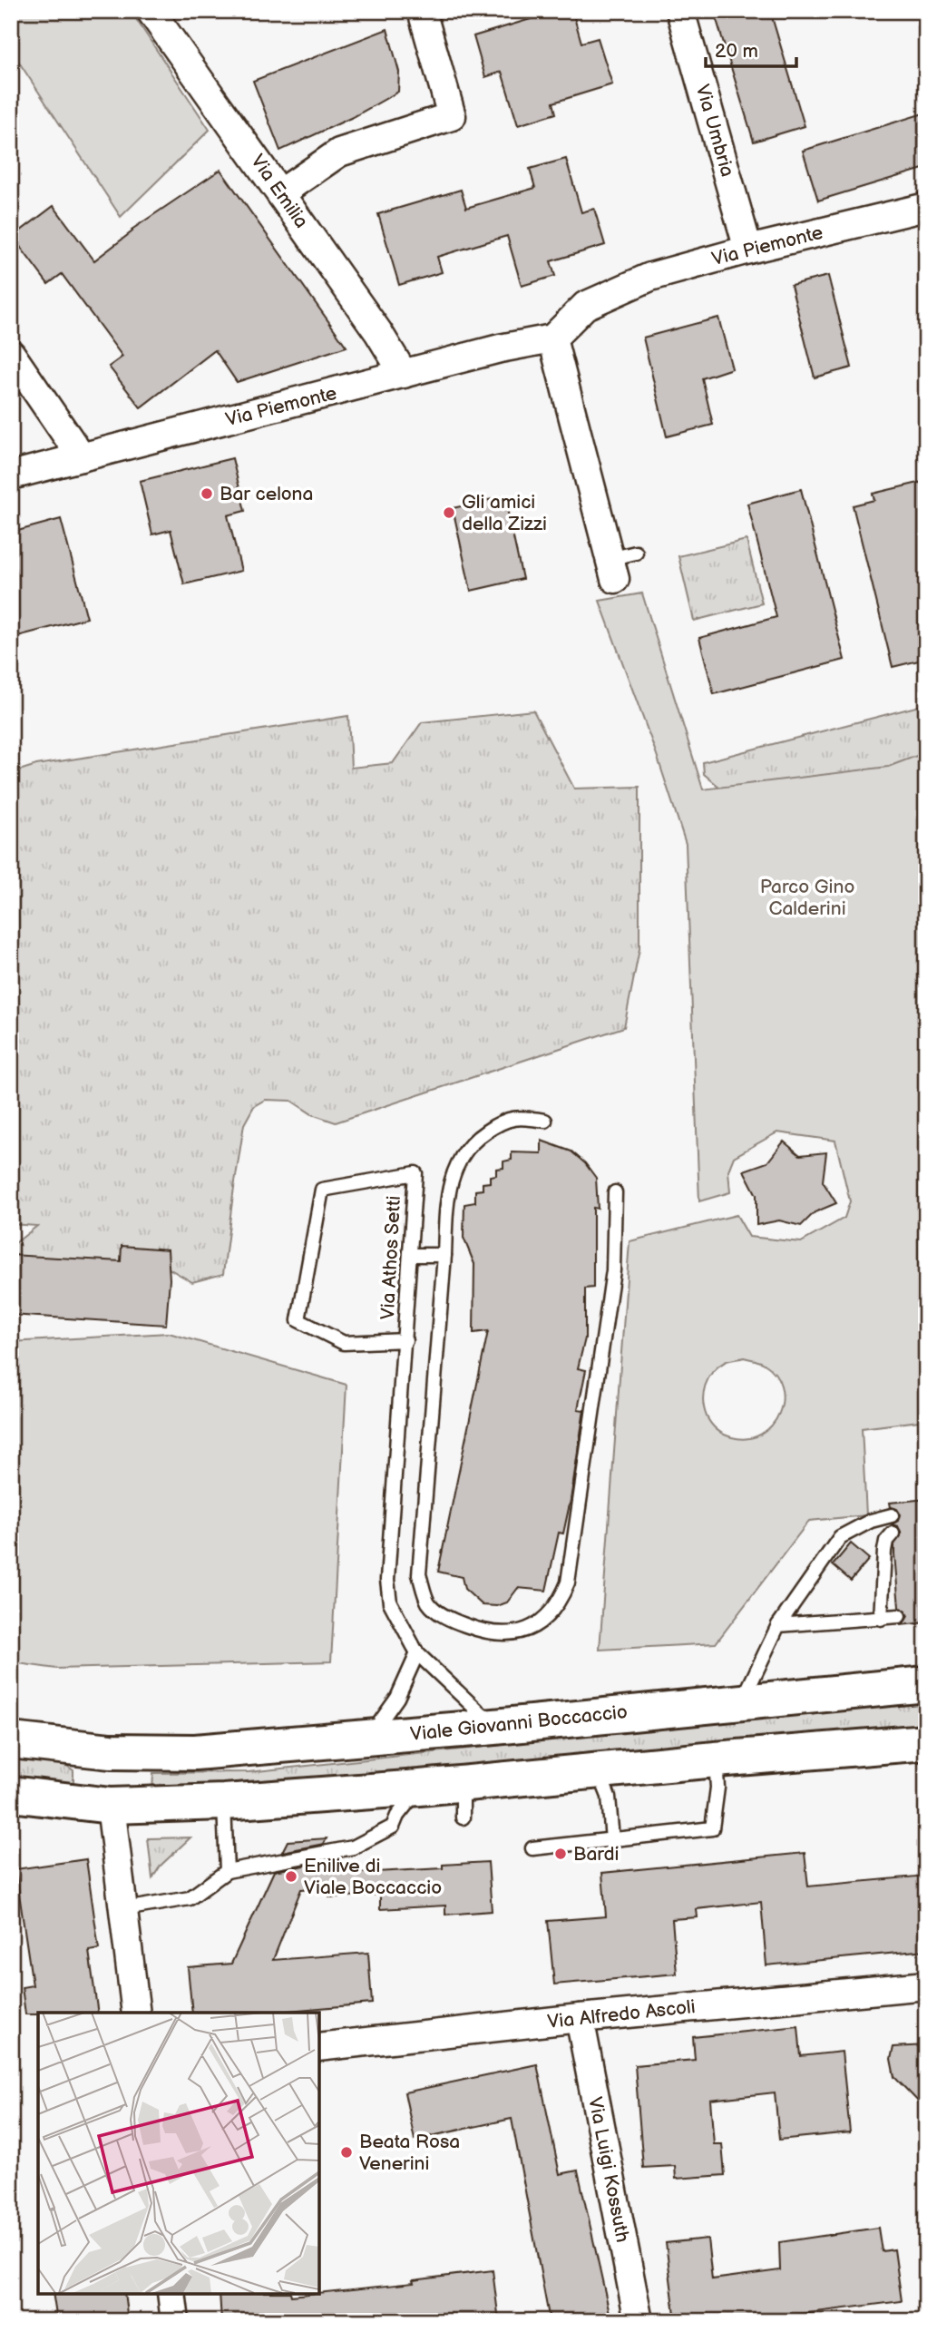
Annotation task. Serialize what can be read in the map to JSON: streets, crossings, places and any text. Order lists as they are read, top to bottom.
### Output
{
  "streets": {
    "main road": ["Viale Giovanni Boccaccio"],
    "street": [
      "Via Umbria",
      "Via Emilia",
      "Via Piemonte",
      "Via Alfredo Ascoli",
      "Via Luigi Kossuth"
    ],
    "lane": ["Via Athos Setti"]
  },
  "crossings": [
    ["Via Umbria", "Via Piemonte"],
    ["Via Emilia", "Via Piemonte"],
    ["Via Athos Setti", "Viale Giovanni Boccaccio"],
    ["Via Alfredo Ascoli", "Via Luigi Kossuth"]
  ],
  "parks": ["Parco Gino Calderini"],
  "places": [
    "Bar celona",
    "Gli amici della Zizzi",
    "Bardi",
    "Enilive di Viale Boccaccio",
    "Beata Rosa Venerini"
  ],
  "scale_bar": "20 m"
}
